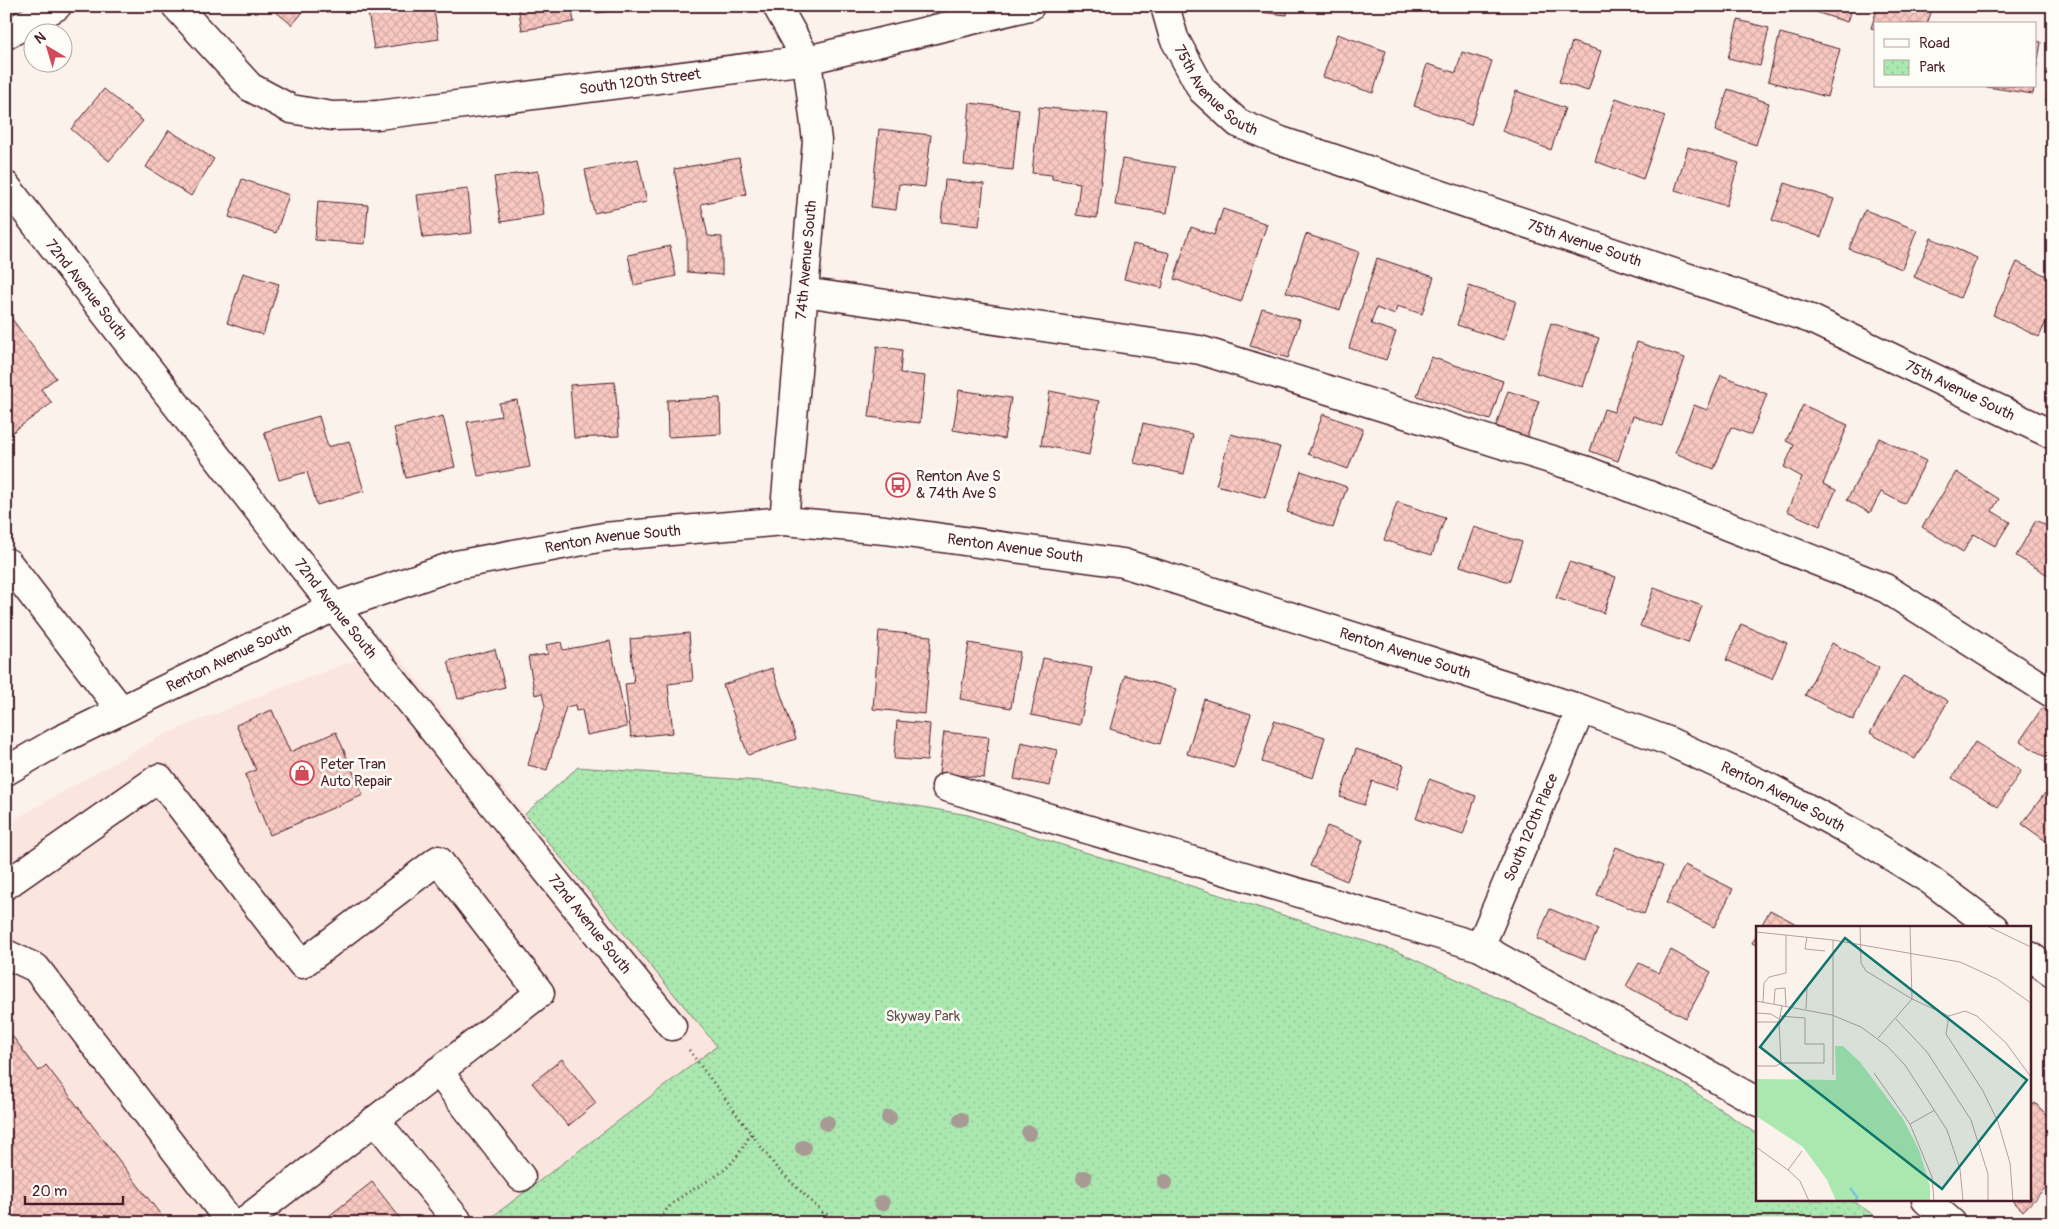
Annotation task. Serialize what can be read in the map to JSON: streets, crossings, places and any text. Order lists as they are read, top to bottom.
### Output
{
  "streets": {
    "street": [
      "South 120th Street",
      "75th Avenue South",
      "74th Avenue South",
      "72nd Avenue South",
      "Renton Avenue South",
      "South 120th Place"
    ]
  },
  "crossings": [
    ["South 120th Street", "74th Avenue South"],
    ["74th Avenue South", "Renton Avenue South"],
    ["72nd Avenue South", "Renton Avenue South"],
    ["Renton Avenue South", "South 120th Place"]
  ],
  "parks": ["Skyway Park"],
  "places": {
    "bus stop": ["Renton Ave S & 74th Ave S"],
    "shop": ["Peter Tran Auto Repair"]
  },
  "legend": ["Road", "Park"],
  "scale_bar": "20 m",
  "north": "top left"
}
